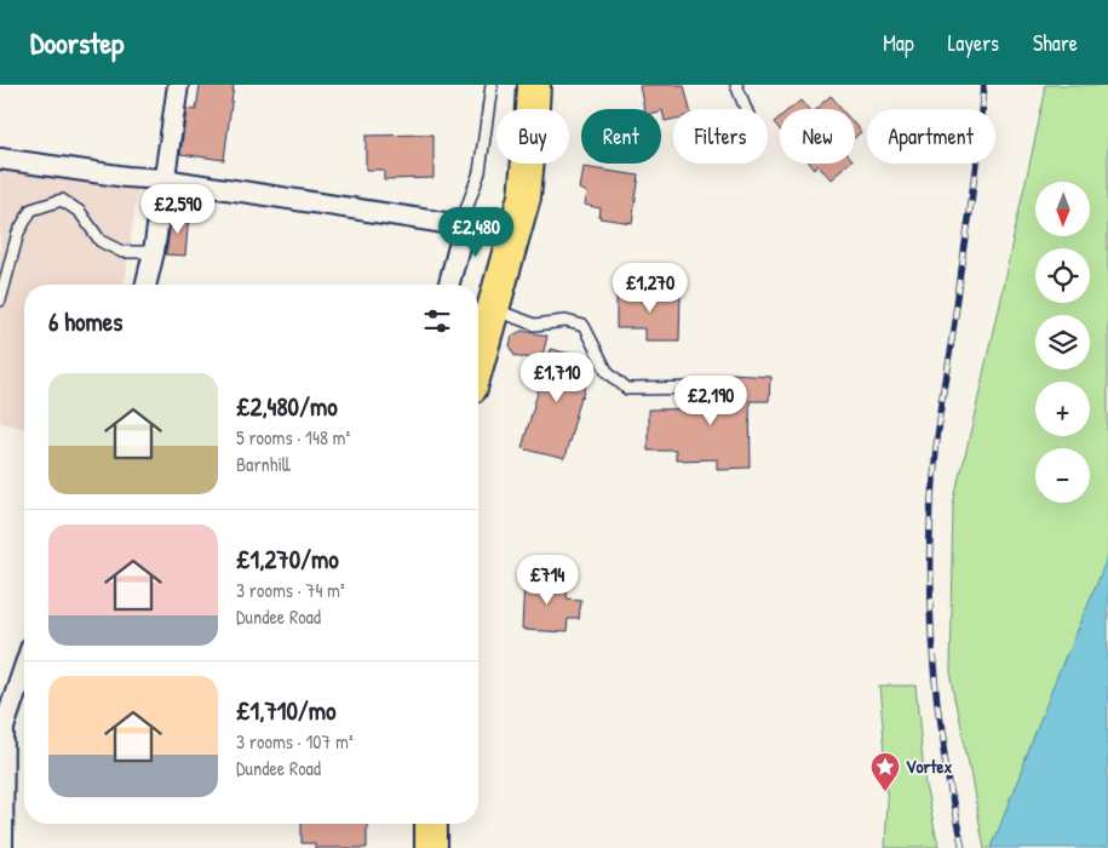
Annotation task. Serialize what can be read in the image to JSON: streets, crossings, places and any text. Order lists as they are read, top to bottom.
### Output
{
  "places": {
    "place": ["Vortex"]
  },
  "north": "bottom",
  "page": {
    "header": "Doorstep",
    "nav": ["Map", "Layers", "Share"],
    "chip": [
      "Buy",
      "Rent",
      "Filters",
      "New",
      "Apartment"
    ],
    "map_buttons": ["+", "−"],
    "price": [
      "£2,590",
      "£2,480",
      "£1,270",
      "£1,710",
      "£2,190",
      "£714"
    ],
    "heading": "6 homes",
    "list": [
      {
        "name": "£2,480/mo",
        "note": "5 rooms · 148 m² · Barnhill"
      },
      {
        "name": "£1,270/mo",
        "note": "3 rooms · 74 m² · Dundee Road"
      },
      {
        "name": "£1,710/mo",
        "note": "3 rooms · 107 m² · Dundee Road"
      }
    ]
  }
}
